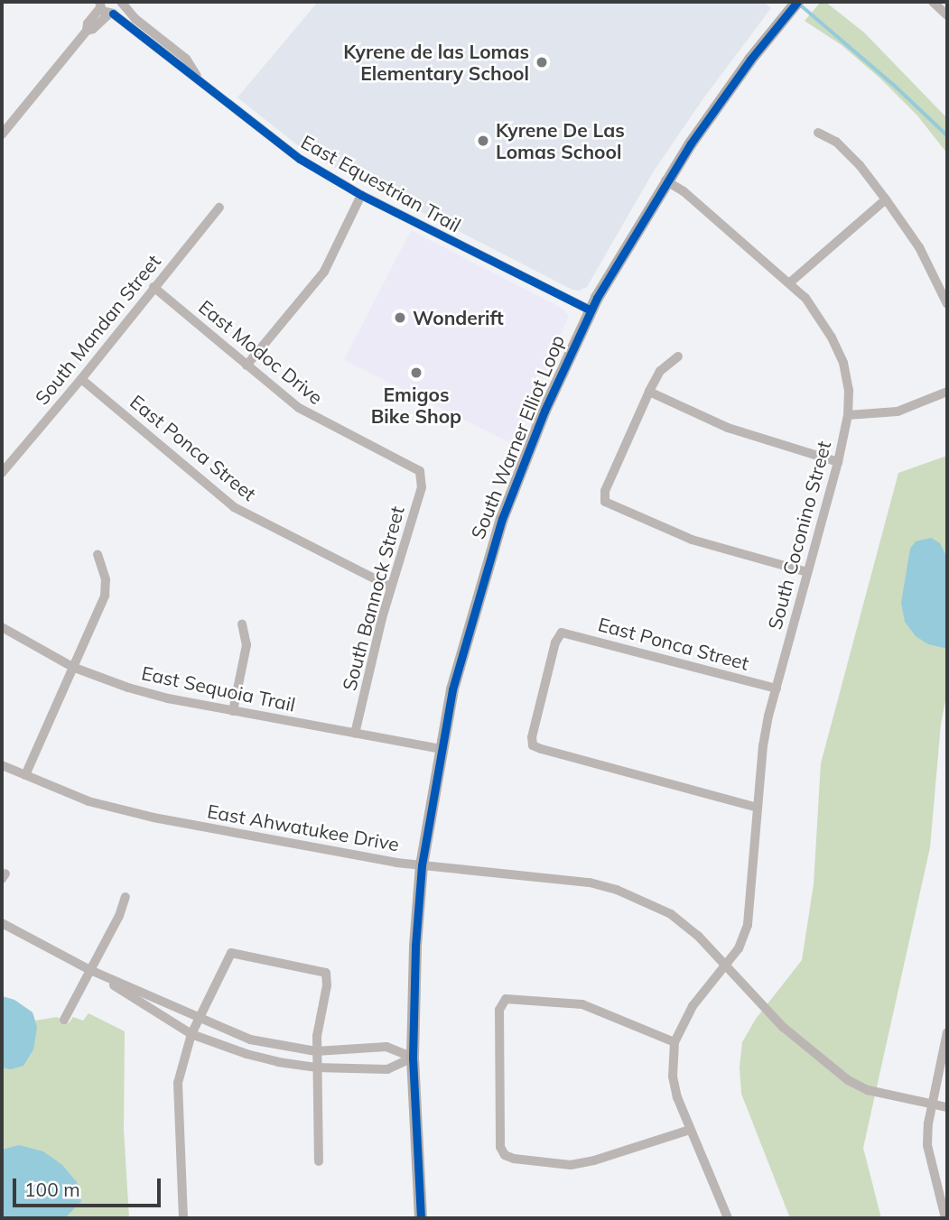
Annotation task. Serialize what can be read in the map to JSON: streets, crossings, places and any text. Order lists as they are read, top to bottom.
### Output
{
  "streets": {
    "main road": ["South Warner Elliot Loop"],
    "street": [
      "East Equestrian Trail",
      "South Mandan Street",
      "East Modoc Drive",
      "East Ponca Street",
      "South Coconino Street",
      "South Bannock Street",
      "East Sequoia Trail",
      "East Ahwatukee Drive"
    ]
  },
  "crossings": [
    ["East Equestrian Trail", "South Warner Elliot Loop"],
    ["South Mandan Street", "East Modoc Drive"],
    ["South Mandan Street", "East Ponca Street"],
    ["East Modoc Drive", "South Bannock Street"],
    ["South Warner Elliot Loop", "South Coconino Street"],
    ["South Warner Elliot Loop", "East Sequoia Trail"],
    ["South Warner Elliot Loop", "East Ahwatukee Drive"],
    ["East Ponca Street", "South Coconino Street"],
    ["East Ponca Street", "South Bannock Street"],
    ["South Coconino Street", "East Ahwatukee Drive"],
    ["South Bannock Street", "East Sequoia Trail"]
  ],
  "places": [
    "Kyrene de las Lomas Elementary School",
    "Kyrene De Las Lomas School",
    "Wonderift",
    "Emigos Bike Shop"
  ],
  "scale_bar": "100 m"
}
